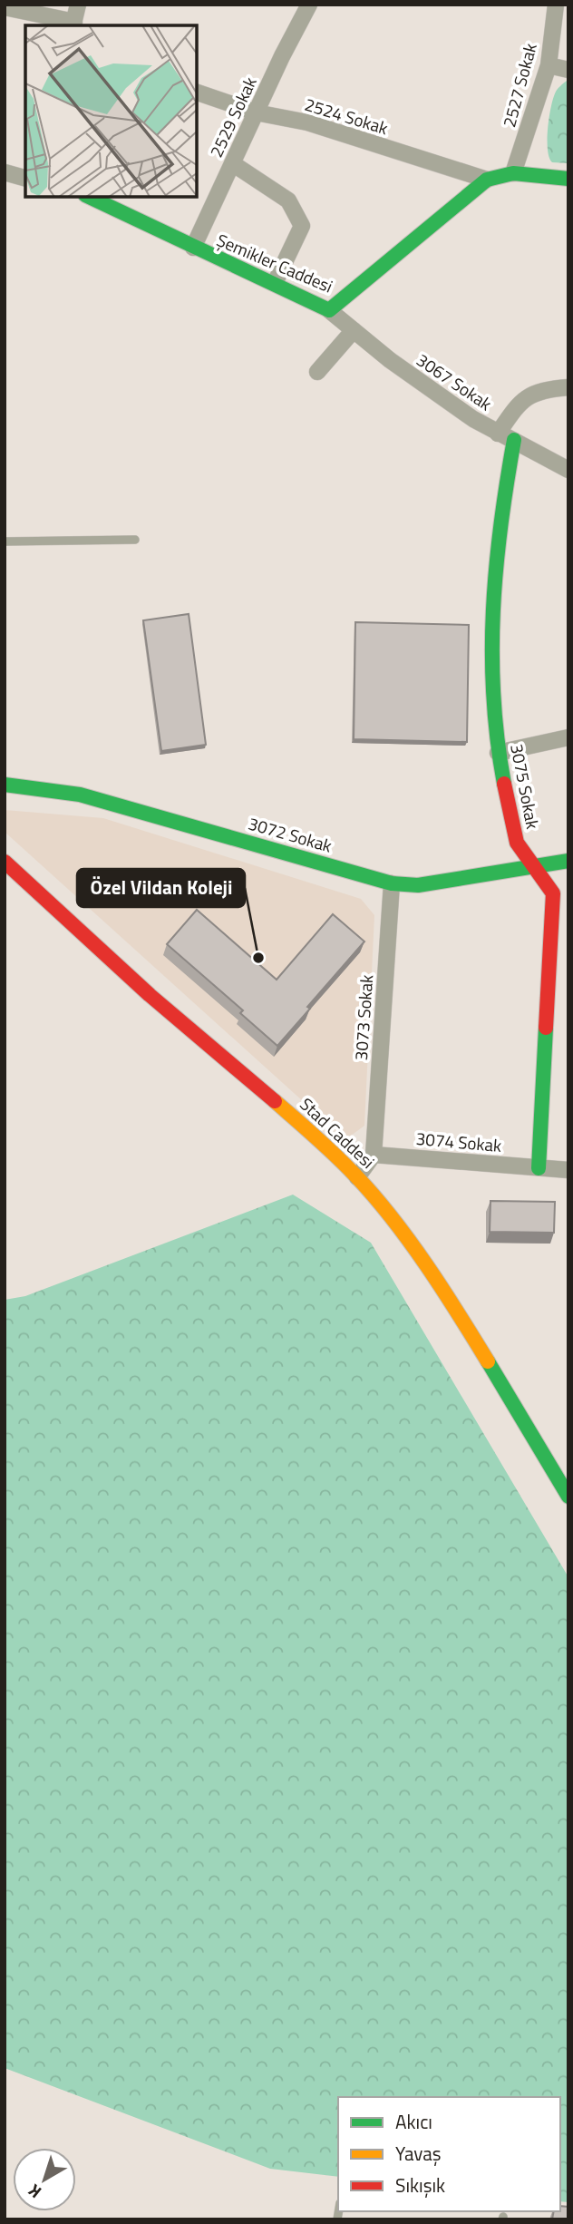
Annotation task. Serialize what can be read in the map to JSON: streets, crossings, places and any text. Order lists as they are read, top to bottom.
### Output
{
  "streets": {
    "street": [
      "2527 Sokak",
      "2524 Sokak",
      "2529 Sokak",
      "Şemikler Caddesi",
      "3067 Sokak",
      "3075 Sokak",
      "3072 Sokak",
      "3073 Sokak",
      "Stad Caddesi",
      "3074 Sokak"
    ]
  },
  "crossings": [
    ["2527 Sokak", "Şemikler Caddesi"],
    ["2524 Sokak", "2529 Sokak"],
    ["2524 Sokak", "Şemikler Caddesi"],
    ["2529 Sokak", "Şemikler Caddesi"],
    ["Şemikler Caddesi", "3067 Sokak"],
    ["3067 Sokak", "3075 Sokak"],
    ["3075 Sokak", "3072 Sokak"],
    ["3075 Sokak", "3074 Sokak"],
    ["3072 Sokak", "3073 Sokak"],
    ["3073 Sokak", "3074 Sokak"]
  ],
  "places": ["Özel Vildan Koleji"],
  "legend": ["Akıcı", "Yavaş", "Sıkışık"],
  "north": "bottom left"
}
